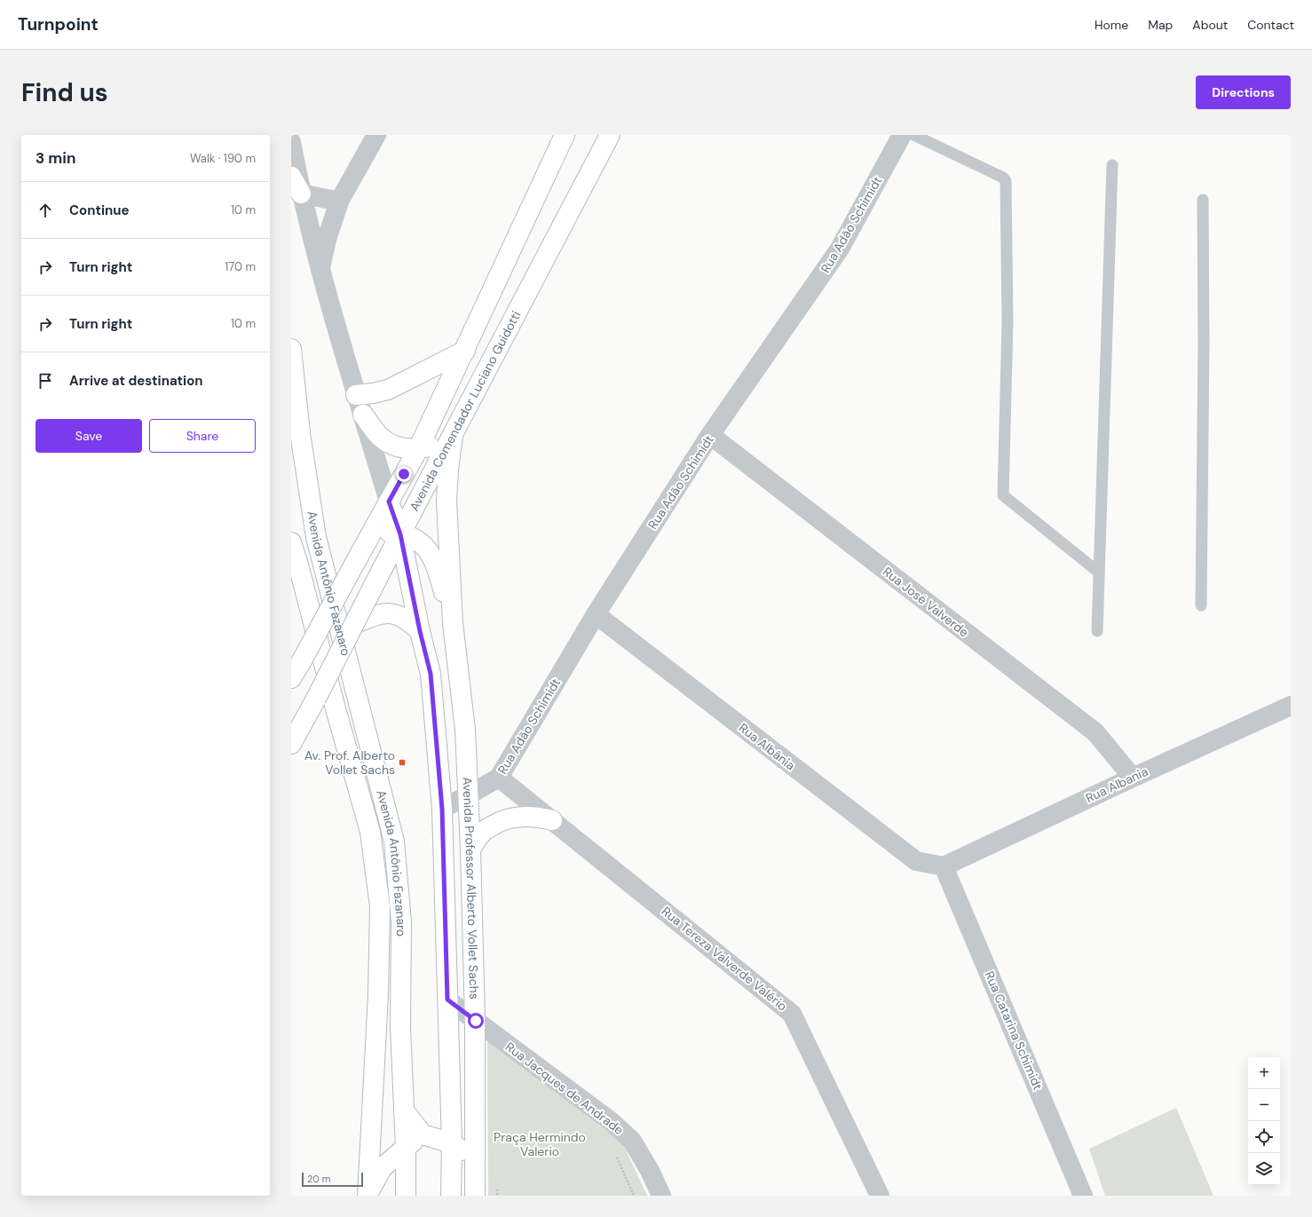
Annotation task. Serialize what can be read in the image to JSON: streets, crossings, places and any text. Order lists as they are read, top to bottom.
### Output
{
  "streets": {
    "main road": ["Avenida Comendador Luciano Guidotti", "Avenida Antônio Fazanaro", "Avenida Professor Alberto Vollet Sachs"],
    "street": [
      "Rua Adão Schimidt",
      "Rua José Valverde",
      "Rua Albânia",
      "Rua Albania",
      "Rua Tereza Valverde Valério",
      "Rua Catarina Schimidt",
      "Rua Jacques de Andrade"
    ]
  },
  "crossings": [
    ["Rua Adão Schimidt", "Rua José Valverde"],
    ["Rua Adão Schimidt", "Rua Albânia"],
    ["Rua Adão Schimidt", "Avenida Professor Alberto Vollet Sachs"],
    ["Rua Adão Schimidt", "Rua Tereza Valverde Valério"],
    ["Avenida Comendador Luciano Guidotti", "Avenida Professor Alberto Vollet Sachs"],
    ["Rua José Valverde", "Rua Albania"],
    ["Rua Albânia", "Rua Albania"],
    ["Rua Albânia", "Rua Catarina Schimidt"],
    ["Rua Albania", "Rua Catarina Schimidt"],
    ["Avenida Professor Alberto Vollet Sachs", "Rua Jacques de Andrade"]
  ],
  "parks": ["Praça Hermindo Valerio"],
  "places": {
    "transit": ["Av. Prof. Alberto Vollet Sachs"]
  },
  "scale_bar": "20 m",
  "page": {
    "header": "Turnpoint",
    "nav": [
      "Home",
      "Map",
      "About",
      "Contact"
    ],
    "buttons": [
      "Directions",
      ["Save", "Share"]
    ],
    "title": "Find us",
    "heading": ["3 min", "Walk · 190 m"],
    "list": [
      ["Continue", "10 m"],
      ["Turn right", "170 m"],
      ["Turn right", "10 m"],
      "Arrive at destination"
    ],
    "map_buttons": ["+", "−"],
    "scale": "20 m"
  }
}
